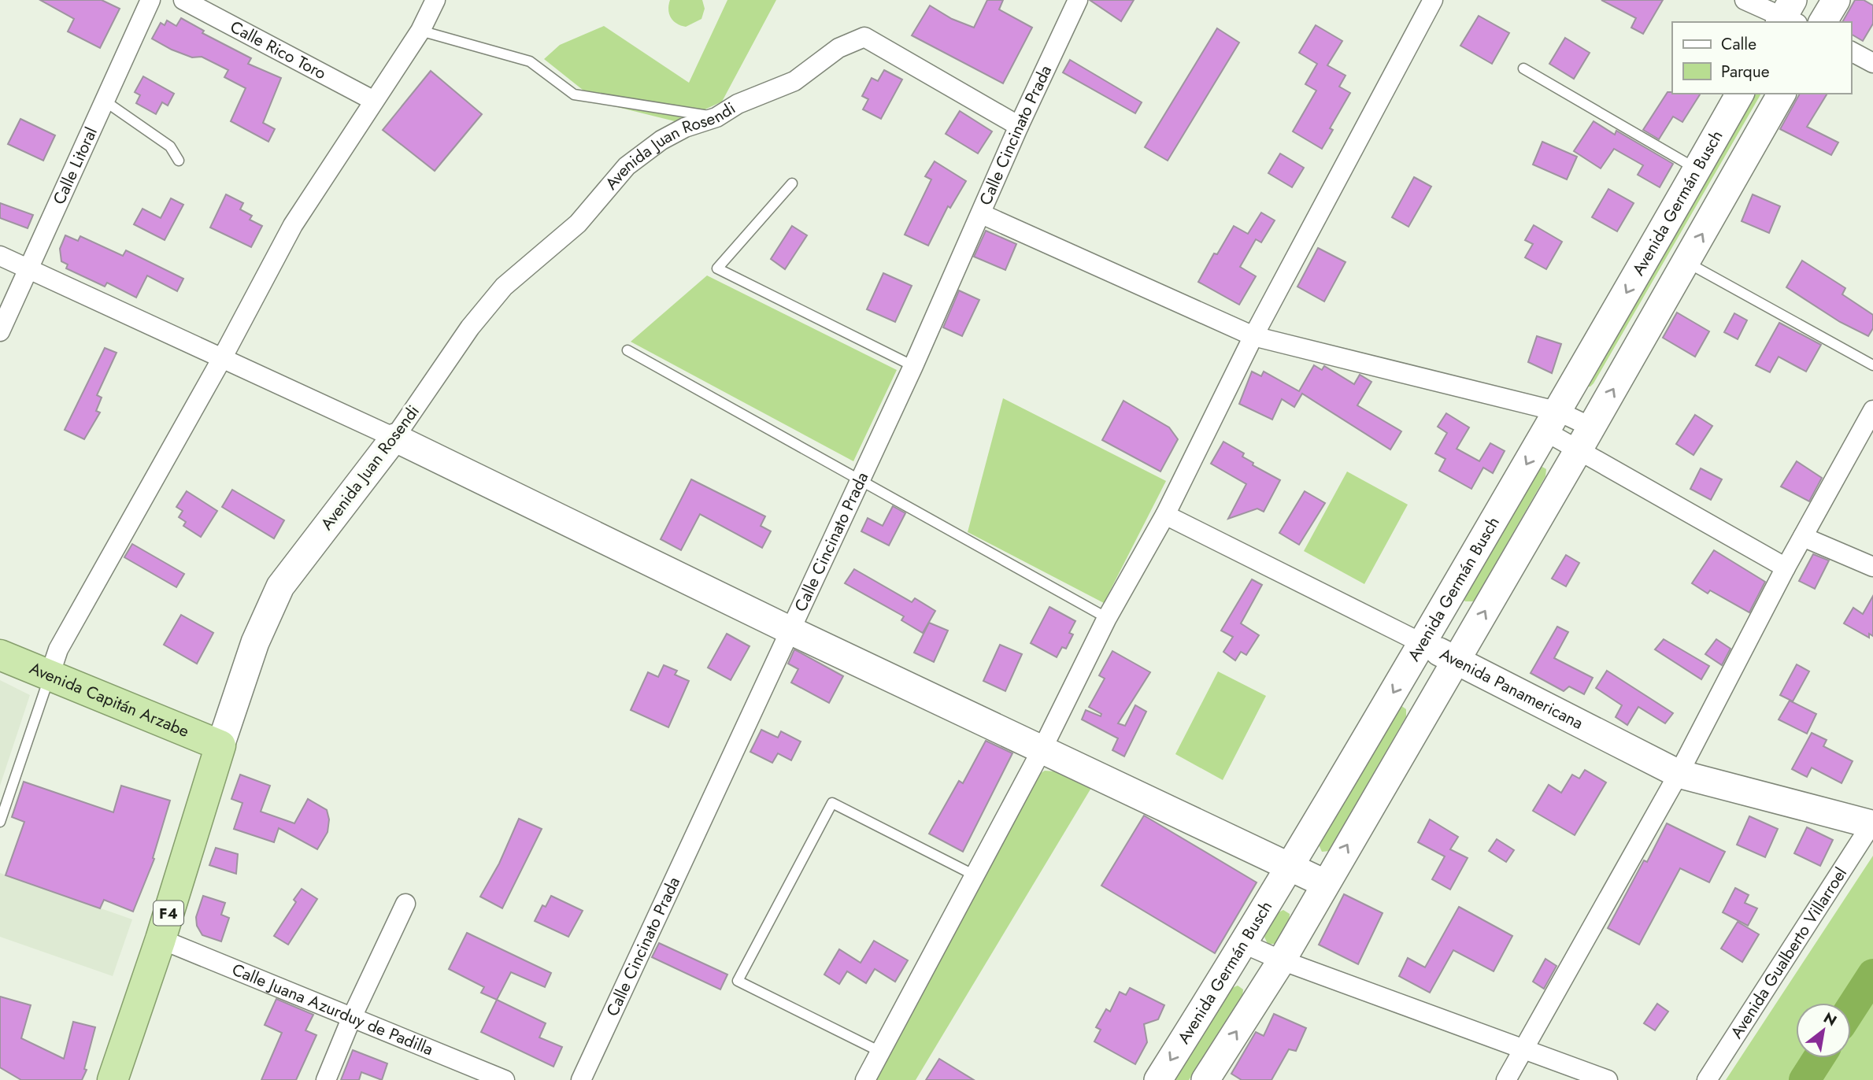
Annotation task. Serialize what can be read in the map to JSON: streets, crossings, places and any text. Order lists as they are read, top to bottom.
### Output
{
  "streets": {
    "highway": ["Avenida Juan Rosendi", "Avenida Capitán Arzabe", "F4"],
    "main road": ["Avenida Germán Busch", "Avenida Panamericana"],
    "street": [
      "Calle Rico Toro",
      "Calle Cincinato Prada",
      "Calle Litoral",
      "Avenida Gualberto Villarroel",
      "Calle Juana Azurduy de Padilla"
    ]
  },
  "crossings": [
    ["Calle Cincinato Prada", "Avenida Juan Rosendi"],
    ["Avenida Juan Rosendi", "Avenida Capitán Arzabe"],
    ["Avenida Juan Rosendi", "Calle Juana Azurduy de Padilla"],
    ["Avenida Germán Busch", "Avenida Panamericana"],
    ["Avenida Panamericana", "Avenida Gualberto Villarroel"]
  ],
  "legend": ["Calle", "Parque"],
  "north": "top right"
}
